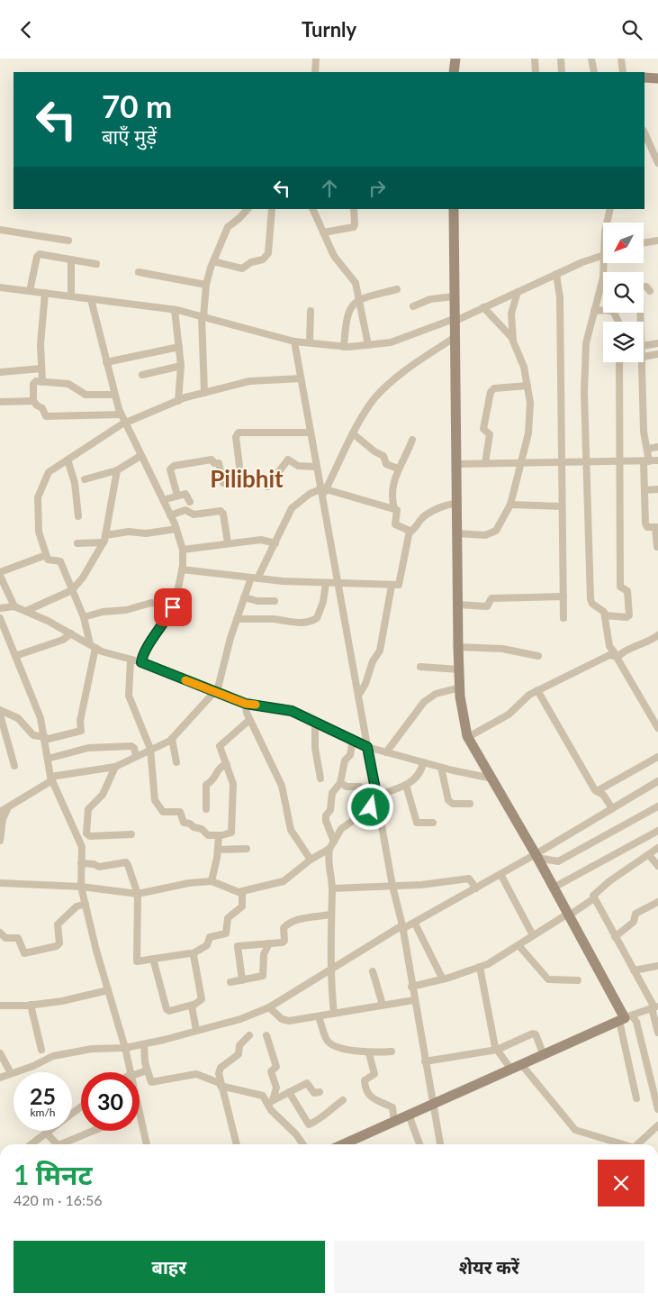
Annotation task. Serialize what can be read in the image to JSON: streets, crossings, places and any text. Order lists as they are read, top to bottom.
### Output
{
  "districts": ["Pilibhit"],
  "north": "bottom left",
  "page": {
    "header": "Turnly",
    "turn": ["70 m", "बाएँ मुड़ें"],
    "speed": "25 km/h",
    "limit": "30",
    "heading": ["1 मिनट", "420 m · 16:56"],
    "buttons": ["बाहर", "शेयर करें"]
  }
}
